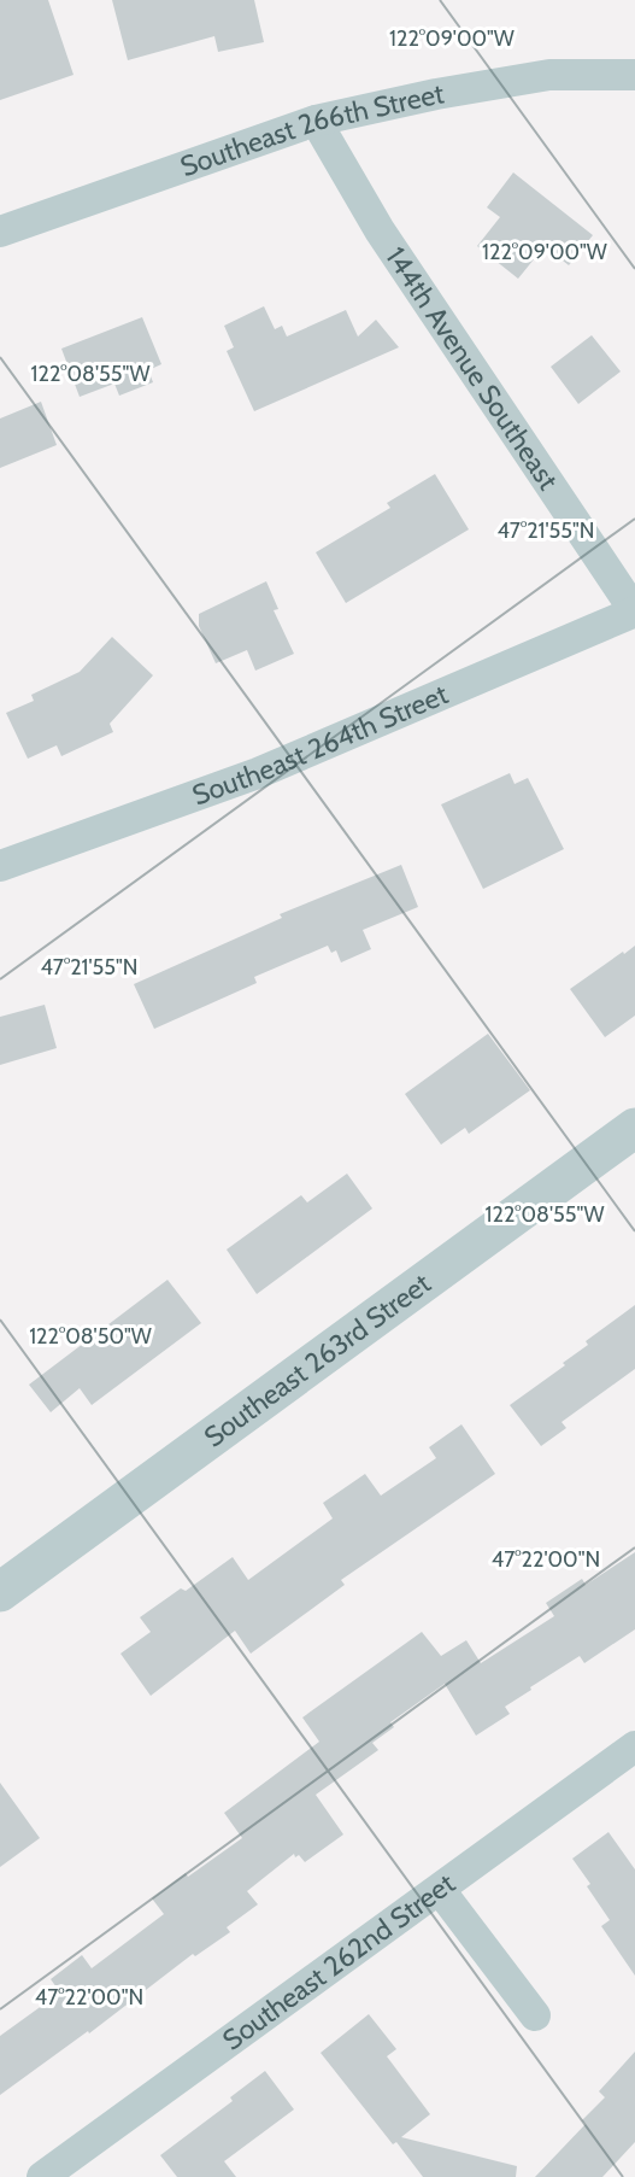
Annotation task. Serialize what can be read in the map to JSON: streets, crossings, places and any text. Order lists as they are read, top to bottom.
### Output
{
  "streets": {
    "street": [
      "Southeast 266th Street",
      "144th Avenue Southeast",
      "Southeast 264th Street",
      "Southeast 263rd Street",
      "Southeast 262nd Street"
    ]
  },
  "crossings": [
    ["Southeast 266th Street", "144th Avenue Southeast"],
    ["144th Avenue Southeast", "Southeast 264th Street"]
  ],
  "coordinates": [
    "122°09'00\"W",
    "122°08'55\"W",
    "47°21'55\"N",
    "122°08'50\"W",
    "47°22'00\"N"
  ]
}
